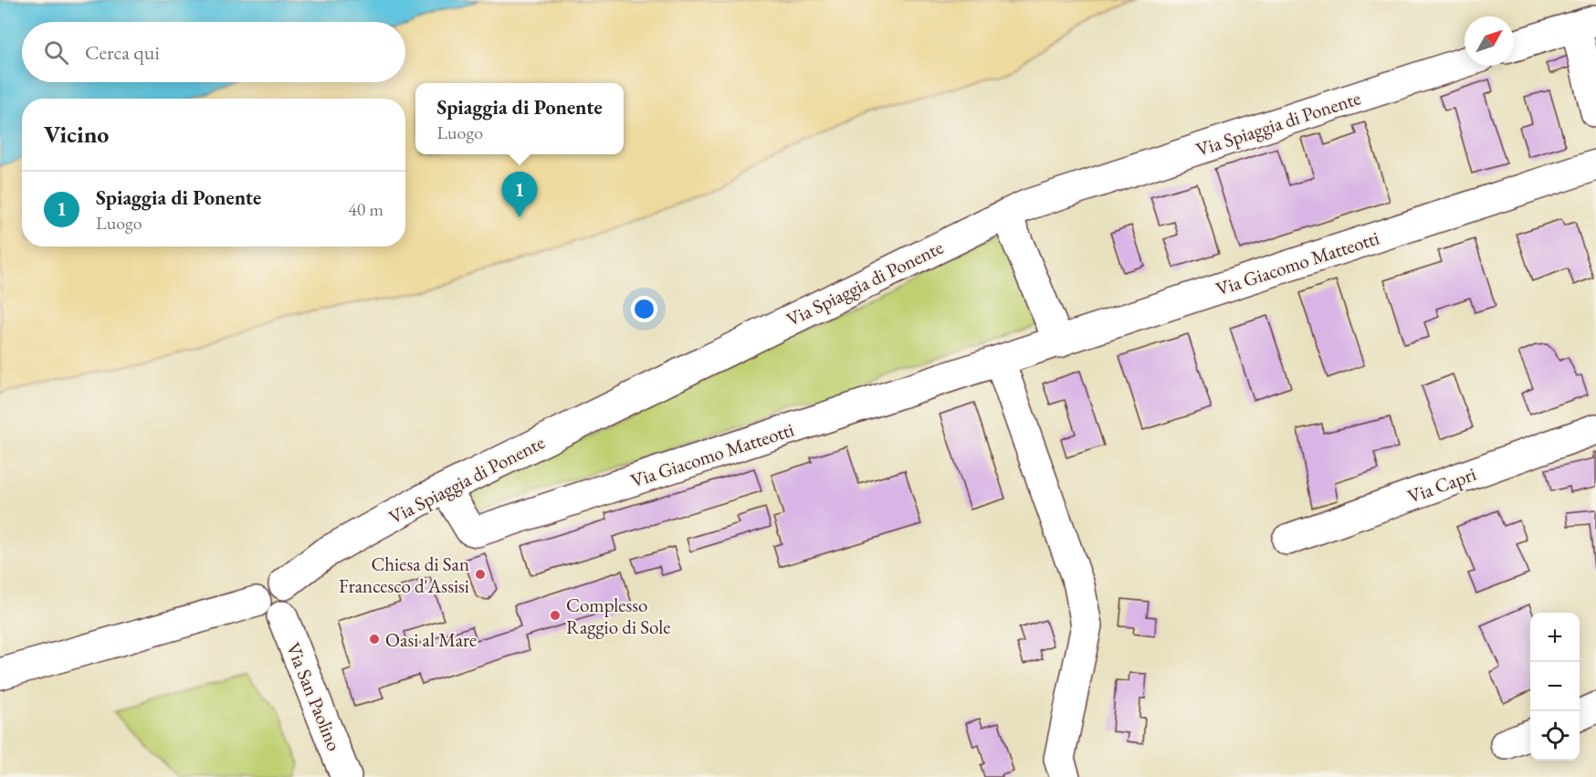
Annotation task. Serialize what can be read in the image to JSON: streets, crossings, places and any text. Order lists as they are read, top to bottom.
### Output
{
  "streets": {
    "street": [
      "Via Spiaggia di Ponente",
      "Via Giacomo Matteotti",
      "Via Capri",
      "Via San Paolino"
    ]
  },
  "crossings": [
    ["Via Spiaggia di Ponente", "Via Giacomo Matteotti"],
    ["Via Spiaggia di Ponente", "Via San Paolino"]
  ],
  "places": ["Chiesa di San Francesco d'Assisi", "Complesso Raggio di Sole", "Oasi al Mare"],
  "north": "top right",
  "page": {
    "search": "Cerca qui",
    "popup": ["Spiaggia di Ponente", "Luogo"],
    "heading": "Vicino",
    "list": [
      {
        "mark": "1",
        "name": "Spiaggia di Ponente",
        "note": "Luogo",
        "value": "40 m"
      }
    ],
    "pins": "1",
    "map_buttons": ["+", "−"]
  }
}
